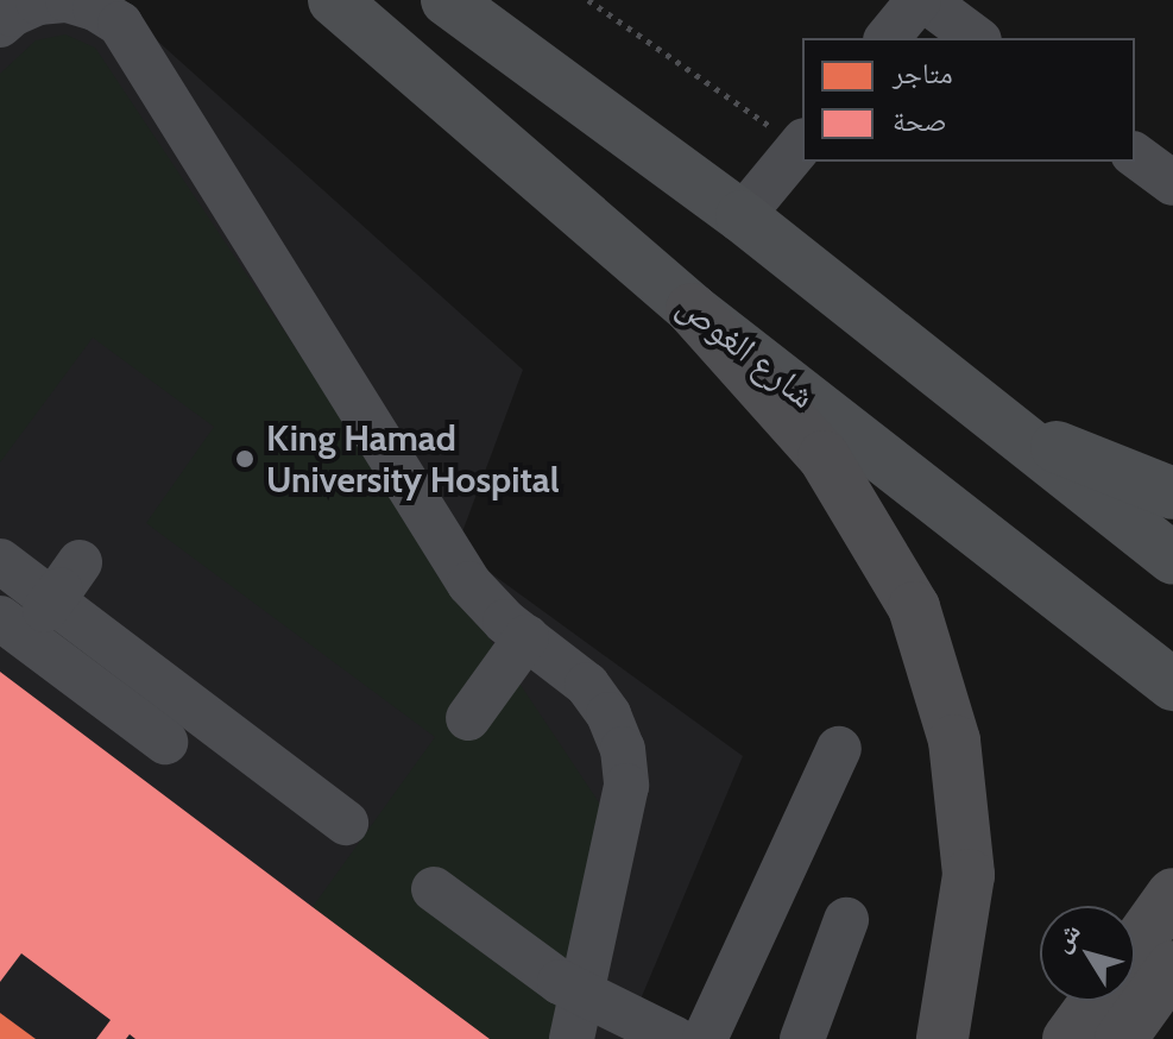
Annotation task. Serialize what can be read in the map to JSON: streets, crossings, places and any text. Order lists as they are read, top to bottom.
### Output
{
  "streets": {
    "main road": ["شارع الغوص"]
  },
  "places": ["King Hamad University Hospital"],
  "legend": ["متاجر", "صحة"],
  "north": "top left"
}
